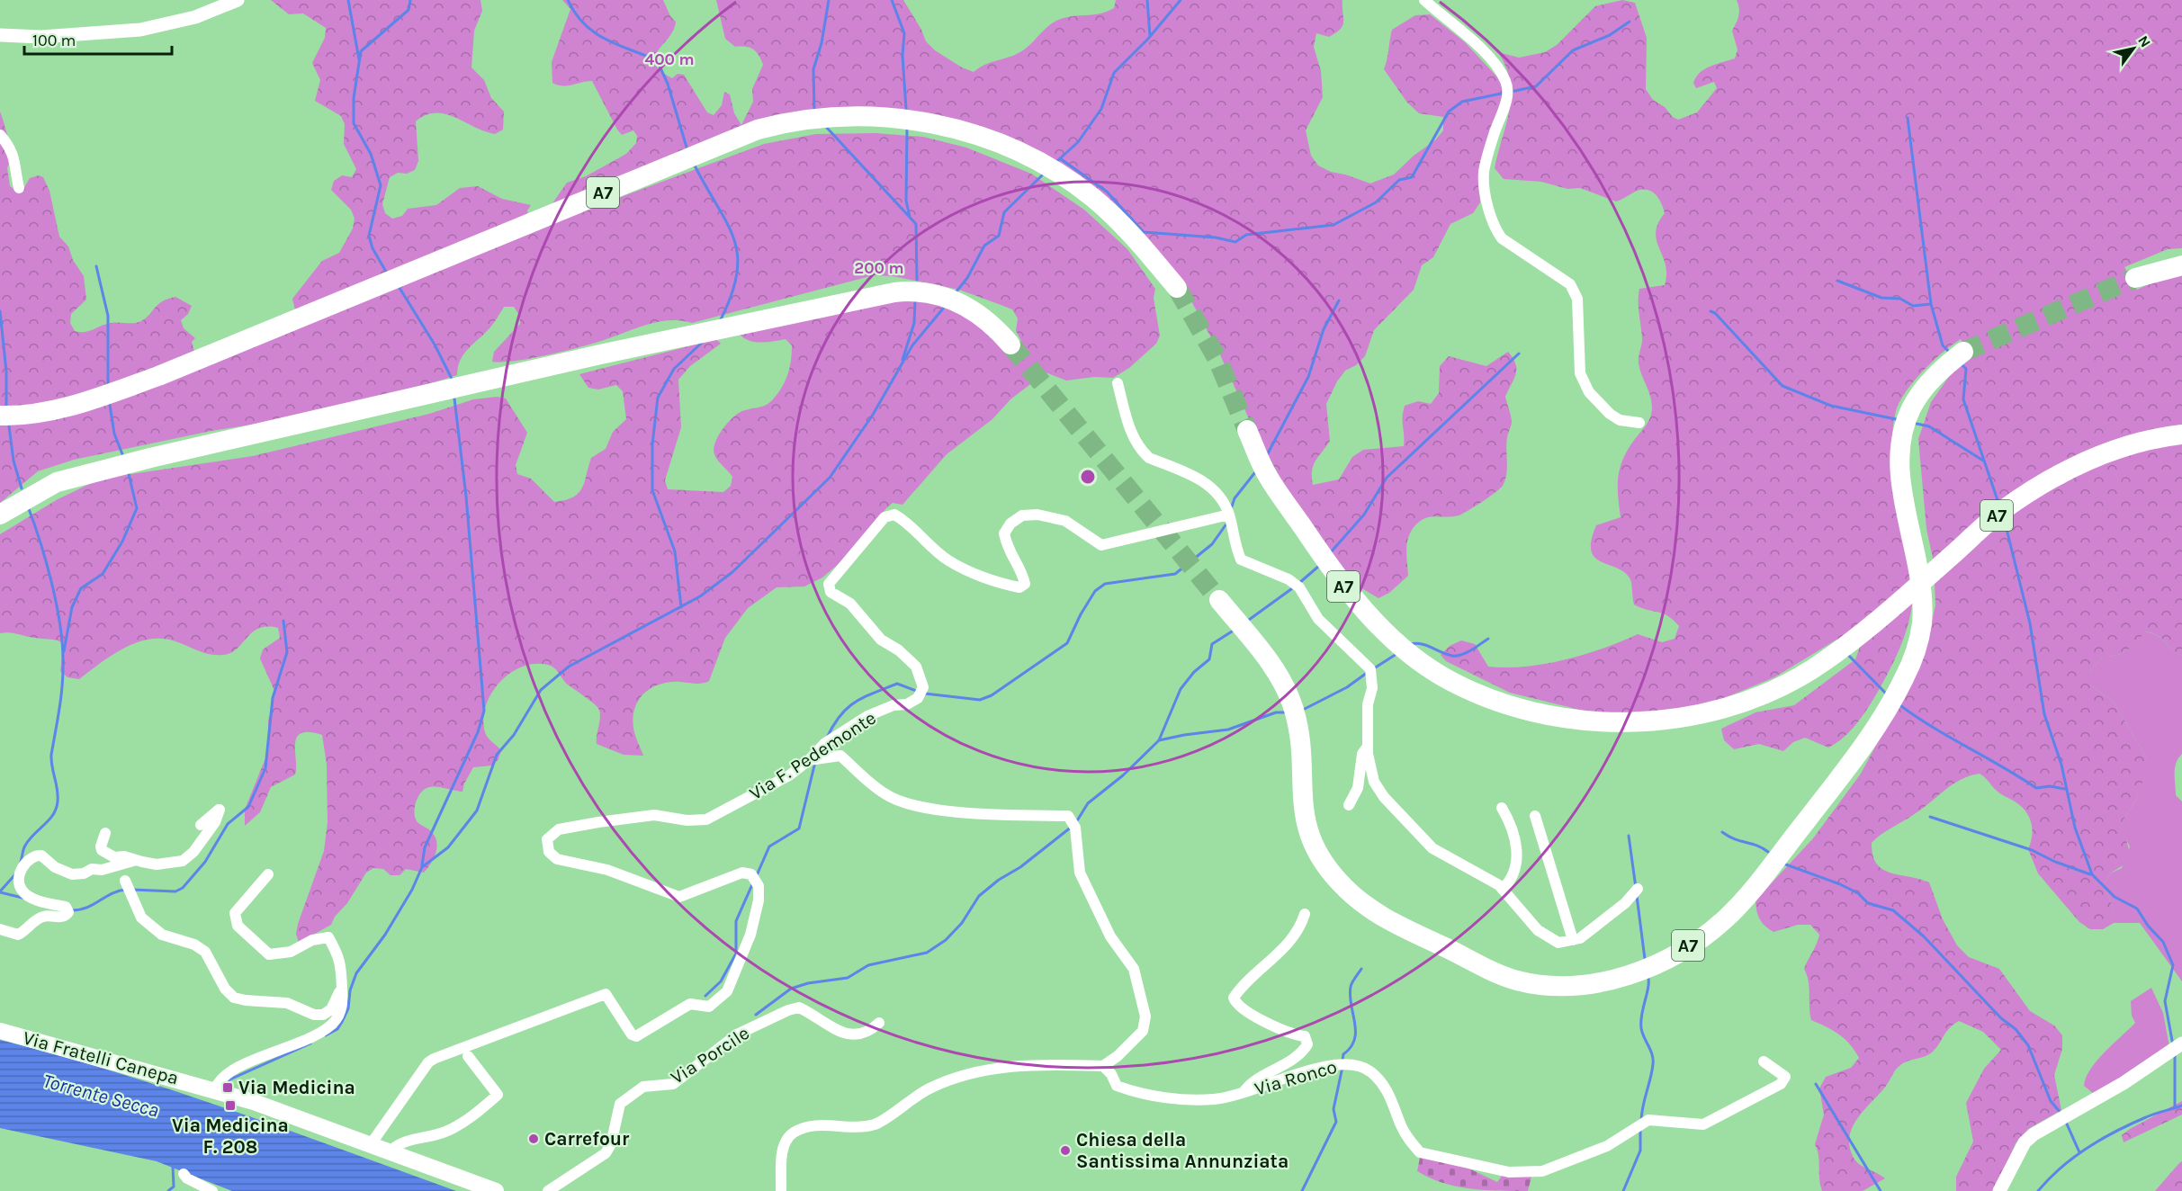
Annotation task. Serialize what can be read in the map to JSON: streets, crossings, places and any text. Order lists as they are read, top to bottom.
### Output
{
  "streets": {
    "highway": ["A7"],
    "main road": ["Via Fratelli Canepa"],
    "street": ["Via F. Pedemonte", "Via Porcile", "Via Ronco"]
  },
  "crossings": [
    ["Via F. Pedemonte", "Via Fratelli Canepa"]
  ],
  "water": ["Torrente Secca"],
  "places": {
    "transit": ["Via Medicina", "Via Medicina F. 208"],
    "other": ["Carrefour", "Chiesa della Santissima Annunziata"]
  },
  "scale_bar": "100 m",
  "north": "top right",
  "rings": ["400 m", "200 m"]
}
